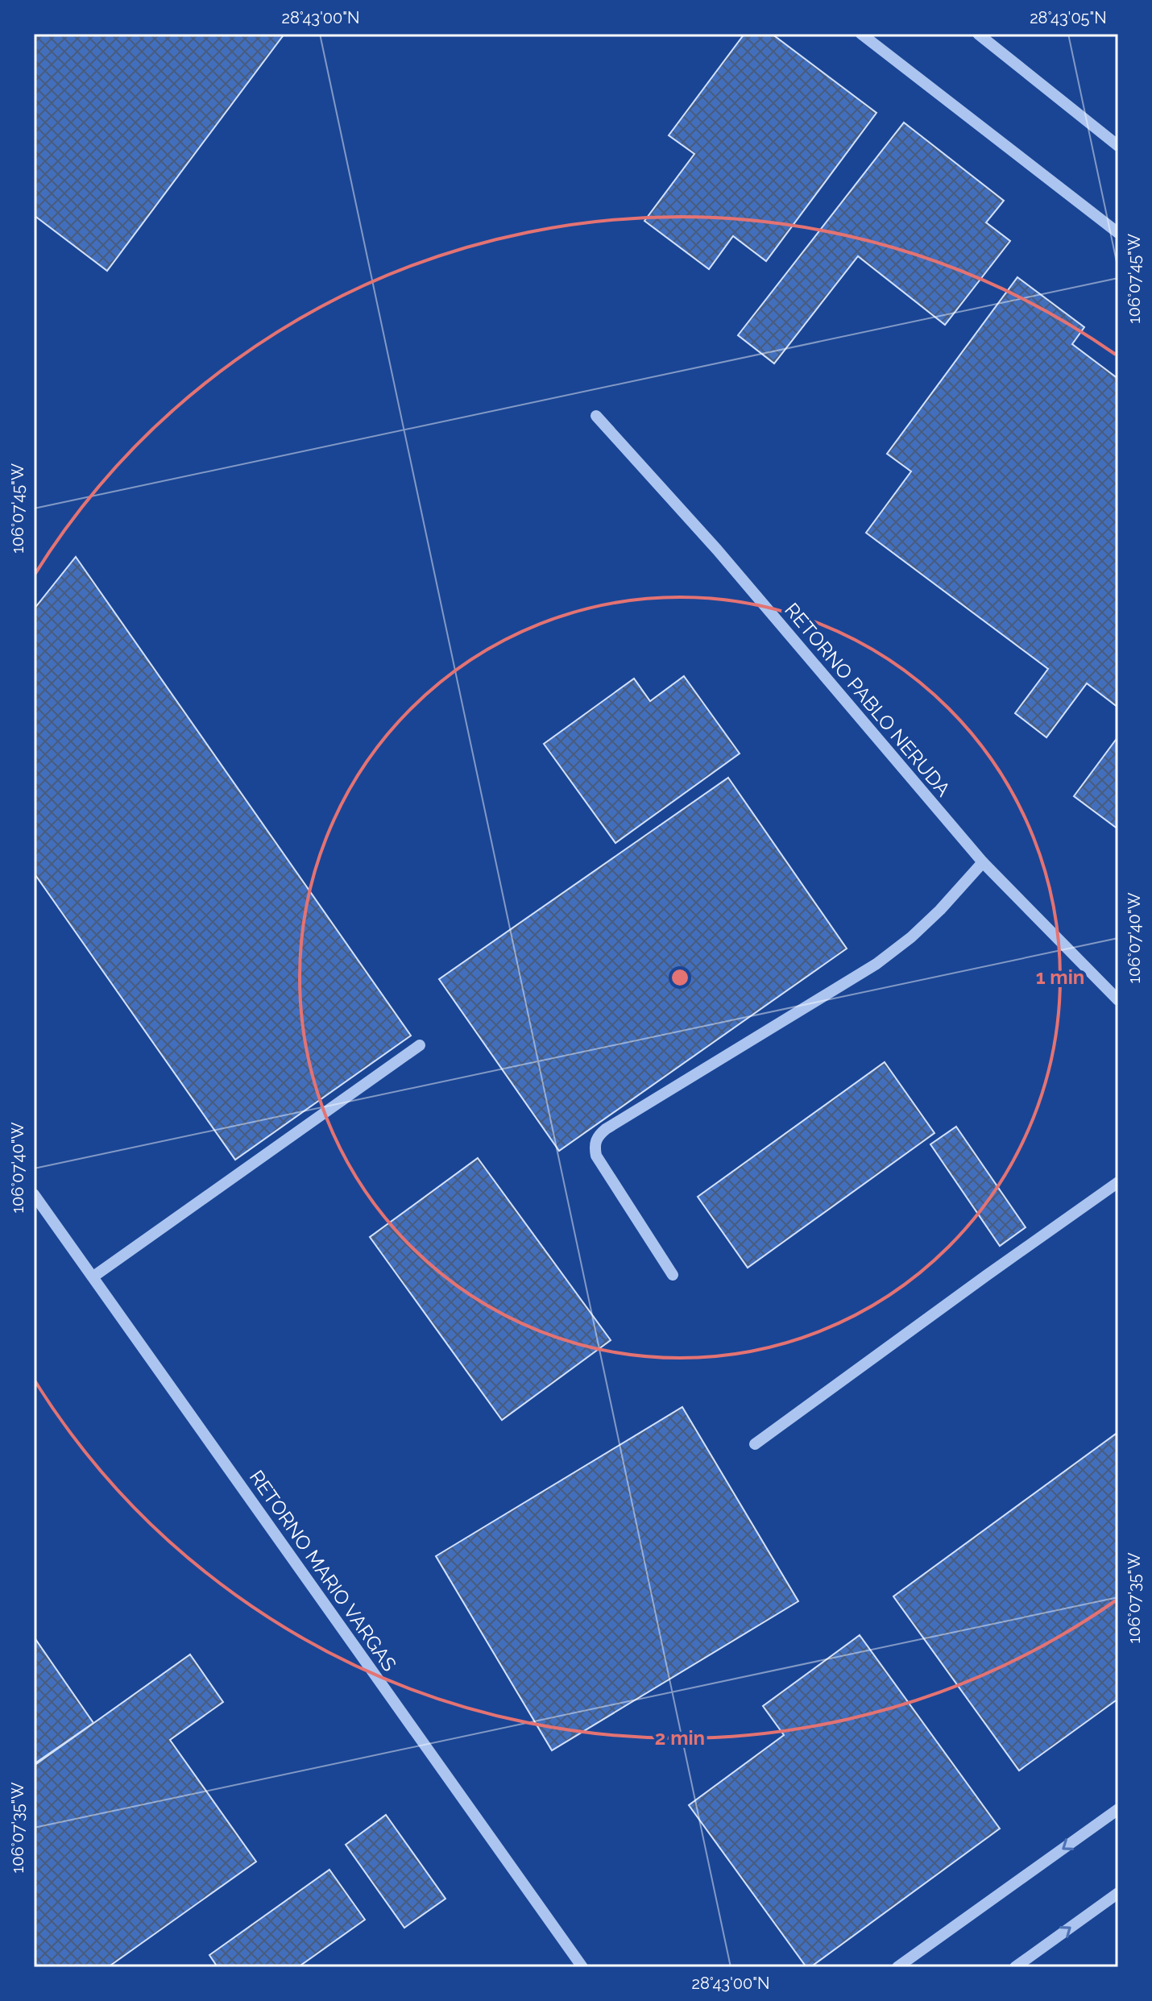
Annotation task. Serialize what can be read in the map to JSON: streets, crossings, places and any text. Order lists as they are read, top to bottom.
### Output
{
  "streets": {
    "street": ["RETORNO PABLO NERUDA", "RETORNO MARIO VARGAS"]
  },
  "coordinates": [
    "28°43'00\"N",
    "28°43'05\"N",
    "106°07'45\"W",
    "106°07'40\"W",
    "106°07'35\"W"
  ],
  "rings": ["1 min", "2 min"]
}
